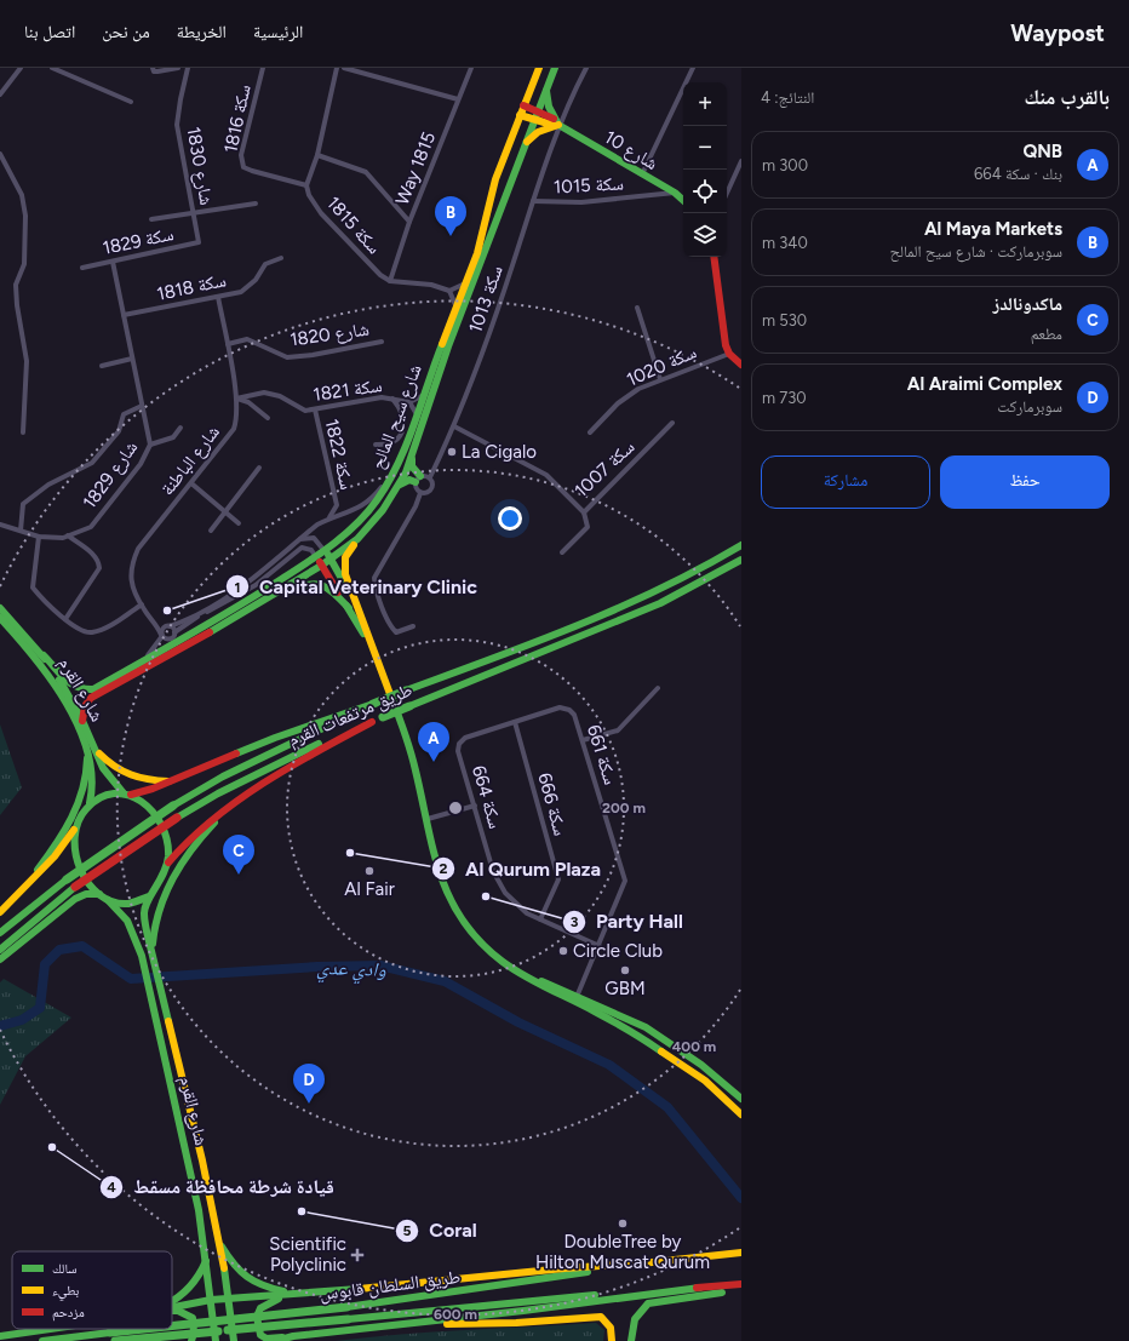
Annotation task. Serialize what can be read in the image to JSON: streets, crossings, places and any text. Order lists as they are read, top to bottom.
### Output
{
  "streets": {
    "main road": [
      "شارع 10",
      "شارع سيح المالح",
      "شارع القرم",
      "طريق مرتفعات القرم",
      "طريق السلطان قابوس"
    ],
    "street": [
      "سكة 1816",
      "1830 شارع",
      "Way 1815",
      "سكة 1015",
      "سكة 1815",
      "سكة 1829",
      "سكة 1818",
      "سكة 1013",
      "1820 شارع",
      "سكة 1020",
      "سكة 1821",
      "سكة 1822",
      "شارع الباطنة",
      "سكة 1007",
      "1829 شارع",
      "سكة 661",
      "سكة 664",
      "سكة 666"
    ]
  },
  "crossings": [
    ["سكة 1816", "سكة 1815"],
    ["شارع 10", "سكة 1015"],
    ["شارع 10", "سكة 1013"],
    ["1830 شارع", "سكة 1829"],
    ["Way 1815", "سكة 1815"],
    ["سكة 1015", "سكة 1013"],
    ["سكة 1829", "1829 شارع"],
    ["سكة 1818", "شارع الباطنة"],
    ["سكة 1818", "1829 شارع"],
    ["سكة 1013", "سكة 1007"],
    ["1820 شارع", "شارع الباطنة"],
    ["سكة 1821", "شارع سيح المالح"],
    ["سكة 1821", "سكة 1822"],
    ["سكة 1821", "شارع الباطنة"],
    ["شارع سيح المالح", "شارع القرم"],
    ["سكة 661", "سكة 664"],
    ["سكة 664", "سكة 666"]
  ],
  "water": ["وادي عدي"],
  "places": {
    "other": [
      "La Cigalo",
      "Capital Veterinary Clinic",
      "Al Qurum Plaza",
      "Al Fair",
      "Party Hall",
      "Circle Club",
      "GBM",
      "قيادة شرطة محافظة مسقط",
      "Coral",
      "DoubleTree by Hilton Muscat Qurum"
    ],
    "health": ["Scientific Polyclinic"]
  },
  "legend": ["سالك", "بطيء", "مزدحم"],
  "page": {
    "header": "Waypost",
    "nav": [
      "الرئيسية",
      "الخريطة",
      "من نحن",
      "اتصل بنا"
    ],
    "heading": ["بالقرب منك", "النتائج: 4"],
    "map_buttons": ["+", "−"],
    "list": [
      {
        "mark": "A",
        "name": "QNB",
        "note": "بنك · سكة 664",
        "value": "300 m"
      },
      {
        "mark": "B",
        "name": "Al Maya Markets",
        "note": "سوبرماركت · شارع سيح المالح",
        "value": "340 m"
      },
      {
        "mark": "C",
        "name": "ماكدونالدز",
        "note": "مطعم",
        "value": "530 m"
      },
      {
        "mark": "D",
        "name": "Al Araimi Complex",
        "note": "سوبرماركت",
        "value": "730 m"
      }
    ],
    "pins": [
      "B",
      "A",
      "C",
      "D"
    ],
    "buttons": ["حفظ", "مشاركة"]
  },
  "rings": ["200 m", "400 m", "600 m"]
}
